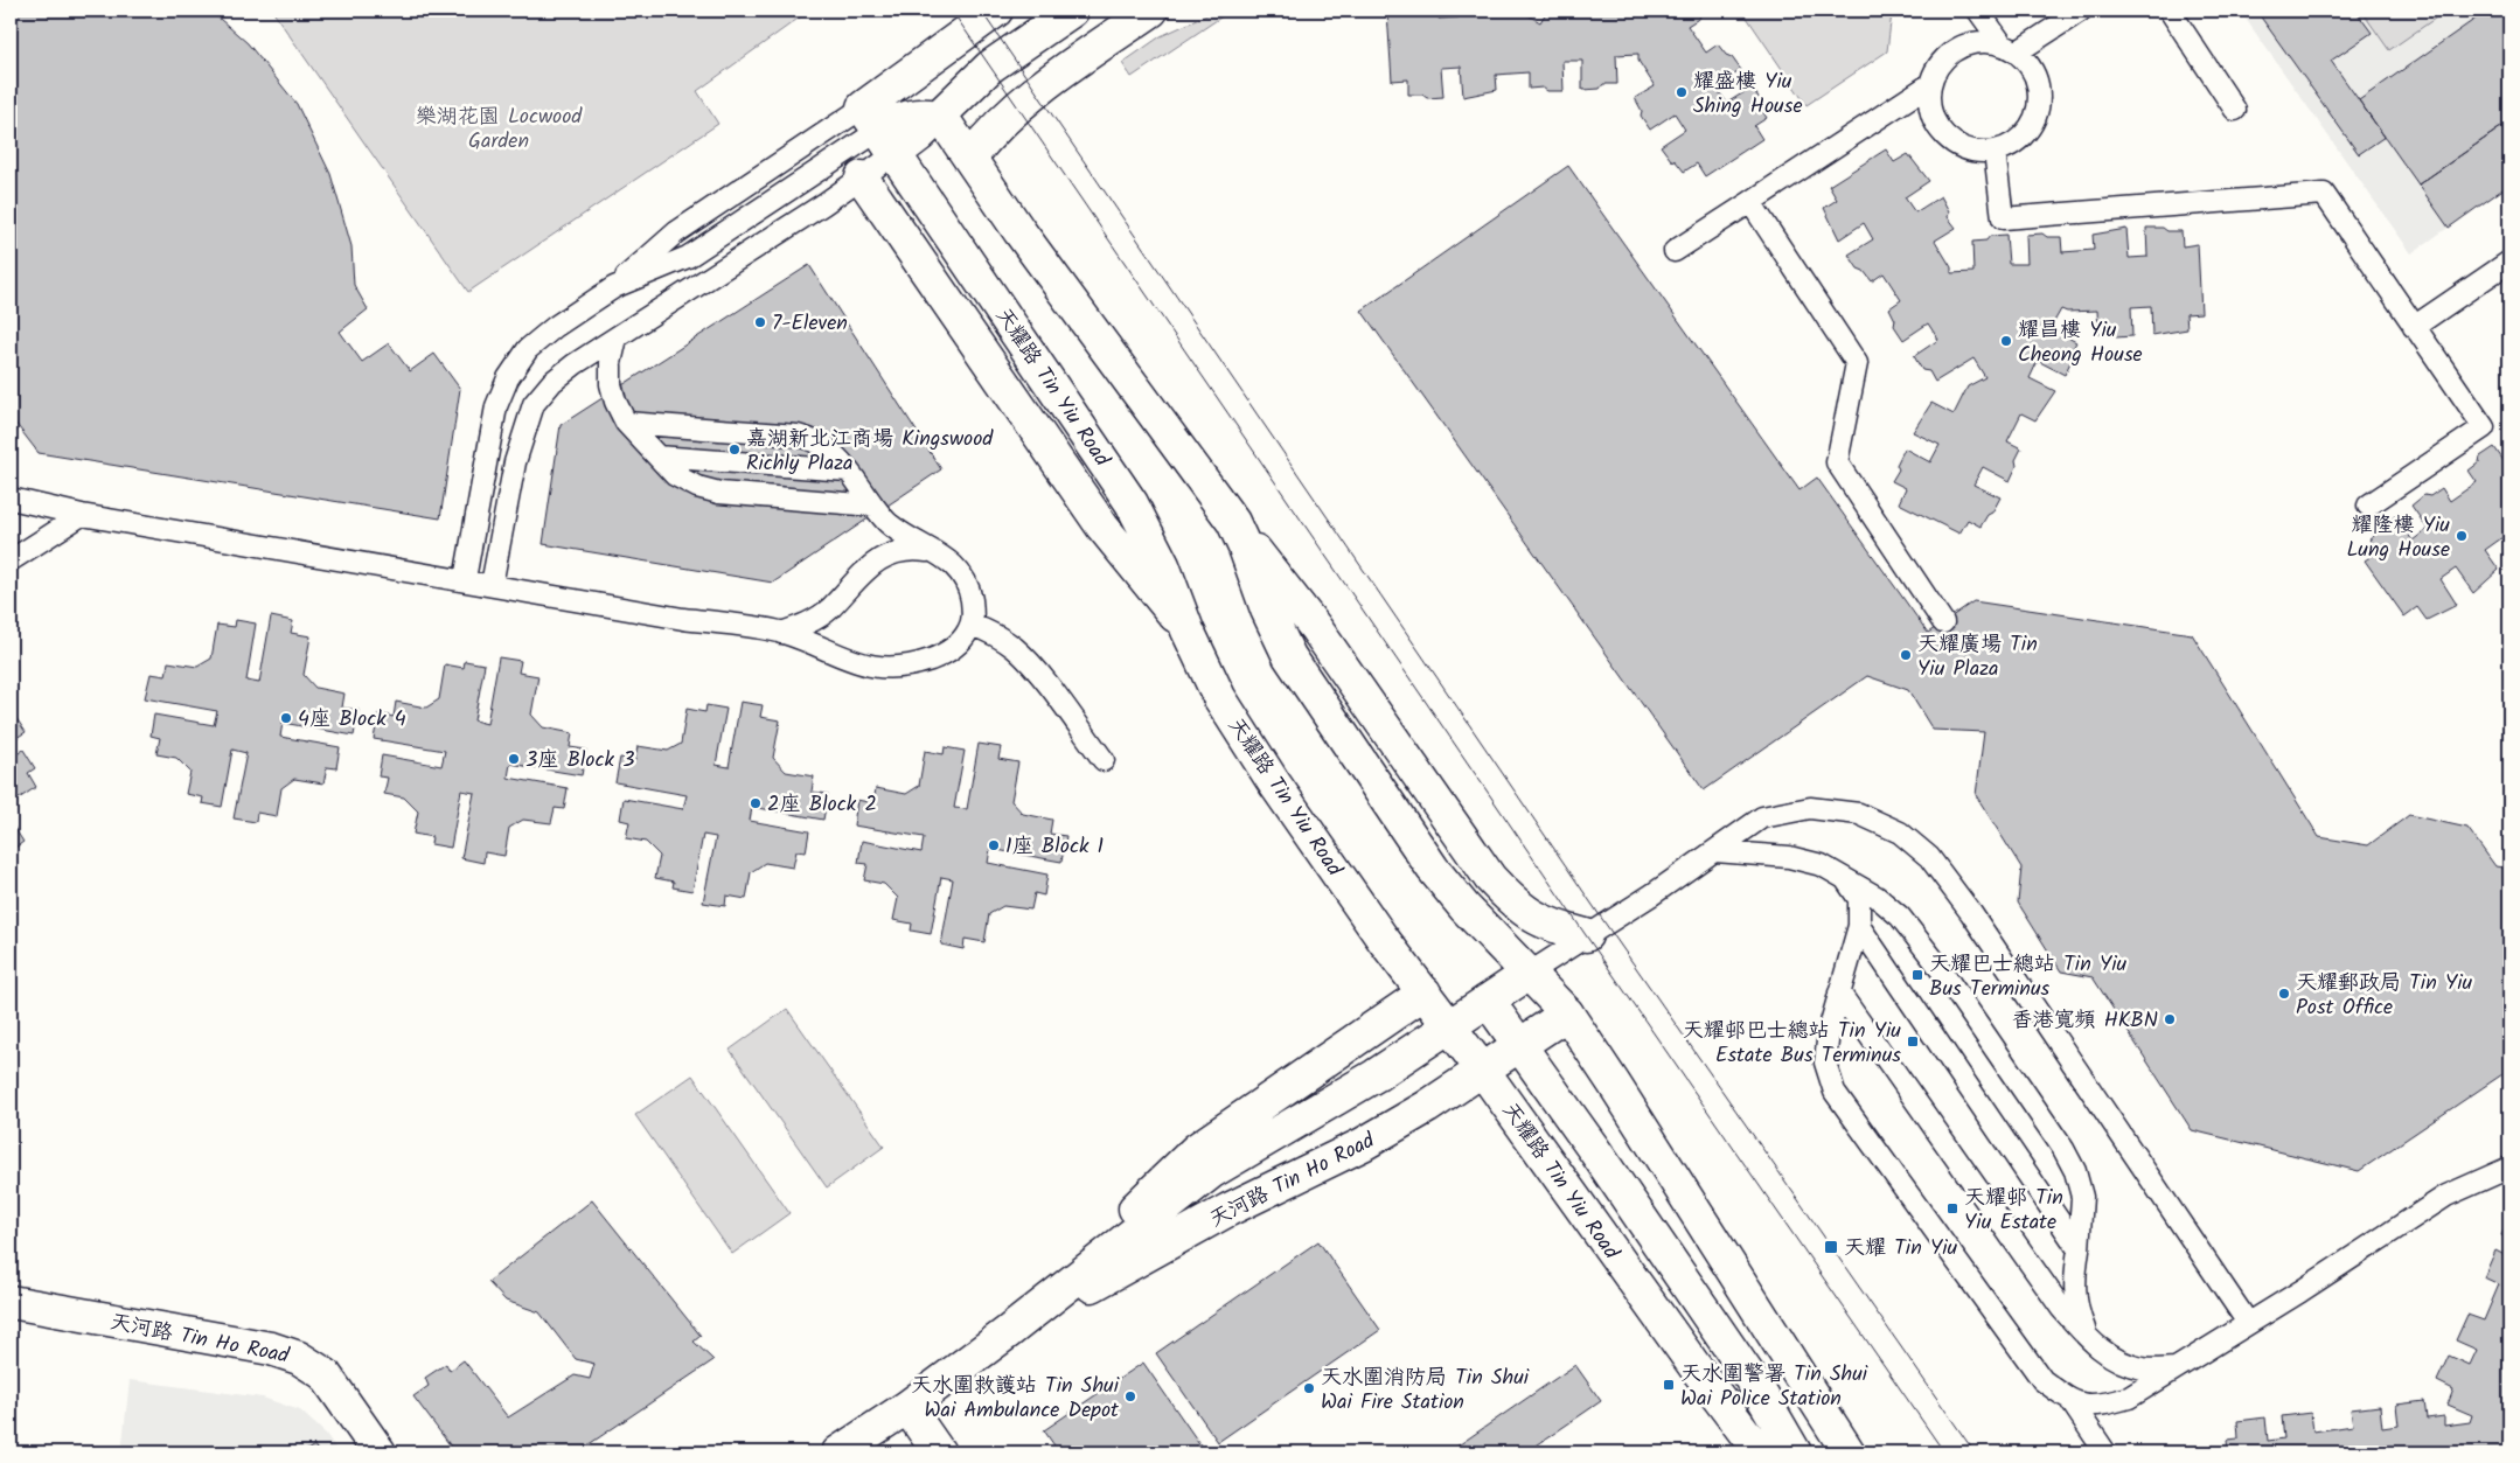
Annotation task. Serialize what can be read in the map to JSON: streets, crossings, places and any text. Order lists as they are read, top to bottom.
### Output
{
  "streets": {
    "main road": ["天耀路 Tin Yiu Road", "天河路 Tin Ho Road"]
  },
  "crossings": [
    ["天耀路 Tin Yiu Road", "天河路 Tin Ho Road"]
  ],
  "parks": ["樂湖花園 Locwood Garden"],
  "places": {
    "other": [
      "耀盛樓 Yiu Shing House",
      "7-Eleven",
      "耀昌樓 Yiu Cheong House",
      "嘉湖新北江商場 Kingswood Richly Plaza",
      "耀隆樓 Yiu Lung House",
      "天耀廣場 Tin Yiu Plaza",
      "4座 Block 4",
      "3座 Block 3",
      "2座 Block 2",
      "1座 Block 1",
      "天耀郵政局 Tin Yiu Post Office",
      "香港寬頻 HKBN",
      "天水圍消防局 Tin Shui Wai Fire Station",
      "天水圍救護站 Tin Shui Wai Ambulance Depot"
    ],
    "transit": [
      "天耀巴士總站 Tin Yiu Bus Terminus",
      "天耀邨巴士總站 Tin Yiu Estate Bus Terminus",
      "天耀邨 Tin Yiu Estate",
      "天耀 Tin Yiu",
      "天水圍警署 Tin Shui Wai Police Station"
    ]
  }
}
